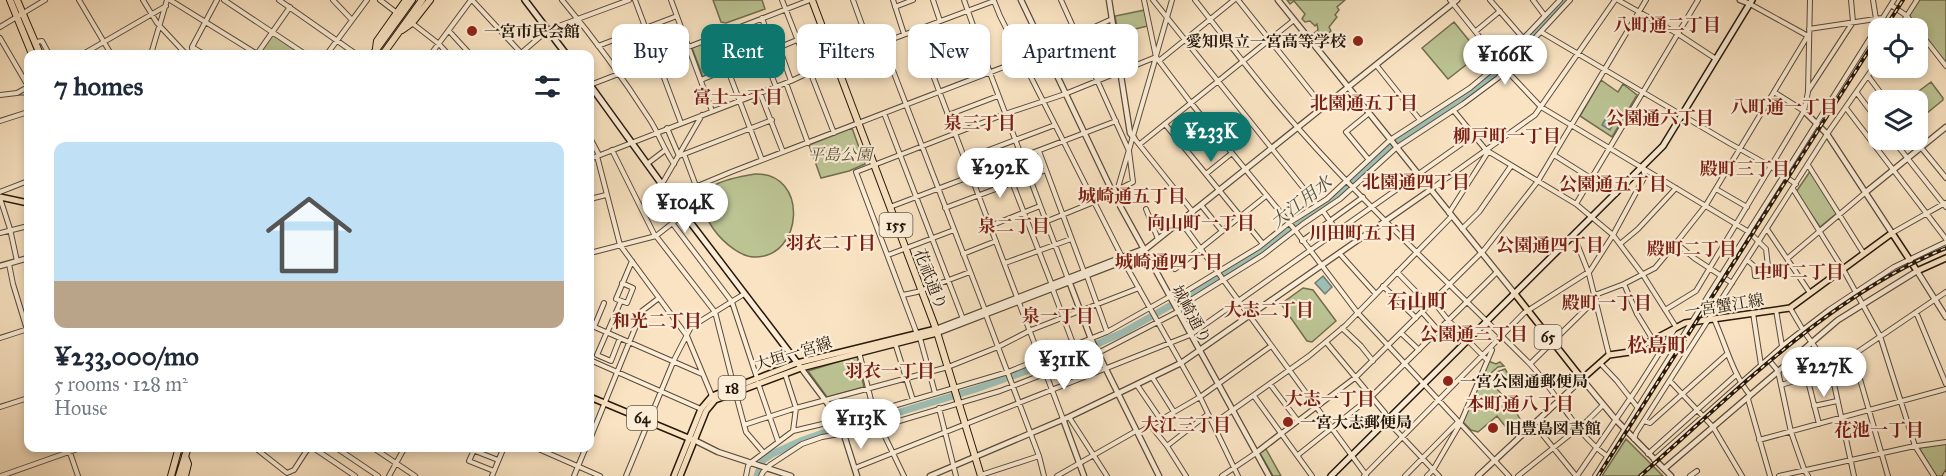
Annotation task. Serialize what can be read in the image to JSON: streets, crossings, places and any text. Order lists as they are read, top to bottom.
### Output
{
  "streets": {
    "highway": ["155", "花祇通り"],
    "main road": [
      "一宮蟹江線",
      "65",
      "大垣一宮線",
      "18",
      "64"
    ],
    "street": ["城崎通り"]
  },
  "crossings": [
    ["花祇通り", "大垣一宮線"],
    ["一宮蟹江線", "65"],
    ["大垣一宮線", "64"]
  ],
  "districts": [
    "八町通二丁目",
    "富士一丁目",
    "北園通五丁目",
    "八町通一丁目",
    "公園通六丁目",
    "泉三丁目",
    "柳戸町一丁目",
    "殿町三丁目",
    "北園通四丁目",
    "公園通五丁目",
    "城崎通五丁目",
    "向山町一丁目",
    "泉二丁目",
    "川田町五丁目",
    "羽衣二丁目",
    "公園通四丁目",
    "殿町二丁目",
    "城崎通四丁目",
    "中町二丁目",
    "石山町",
    "殿町一丁目",
    "大志二丁目",
    "泉一丁目",
    "和光二丁目",
    "公園通三丁目",
    "松島町",
    "羽衣一丁目",
    "大志一丁目",
    "本町通八丁目",
    "大江三丁目",
    "花池一丁目"
  ],
  "water": ["大江用水"],
  "parks": ["平島公園"],
  "places": [
    "一宮市民会館",
    "愛知県立一宮高等学校",
    "一宮公園通郵便局",
    "一宮大志郵便局",
    "旧豊島図書館"
  ],
  "page": {
    "chip": [
      "Buy",
      "Rent",
      "Filters",
      "New",
      "Apartment"
    ],
    "price": [
      "¥166K",
      "¥233K",
      "¥292K",
      "¥104K",
      "¥311K",
      "¥227K",
      "¥113K"
    ],
    "heading": "7 homes",
    "list": [
      {
        "name": "¥233,000/mo",
        "note": "5 rooms · 128 m² · House"
      }
    ]
  }
}
